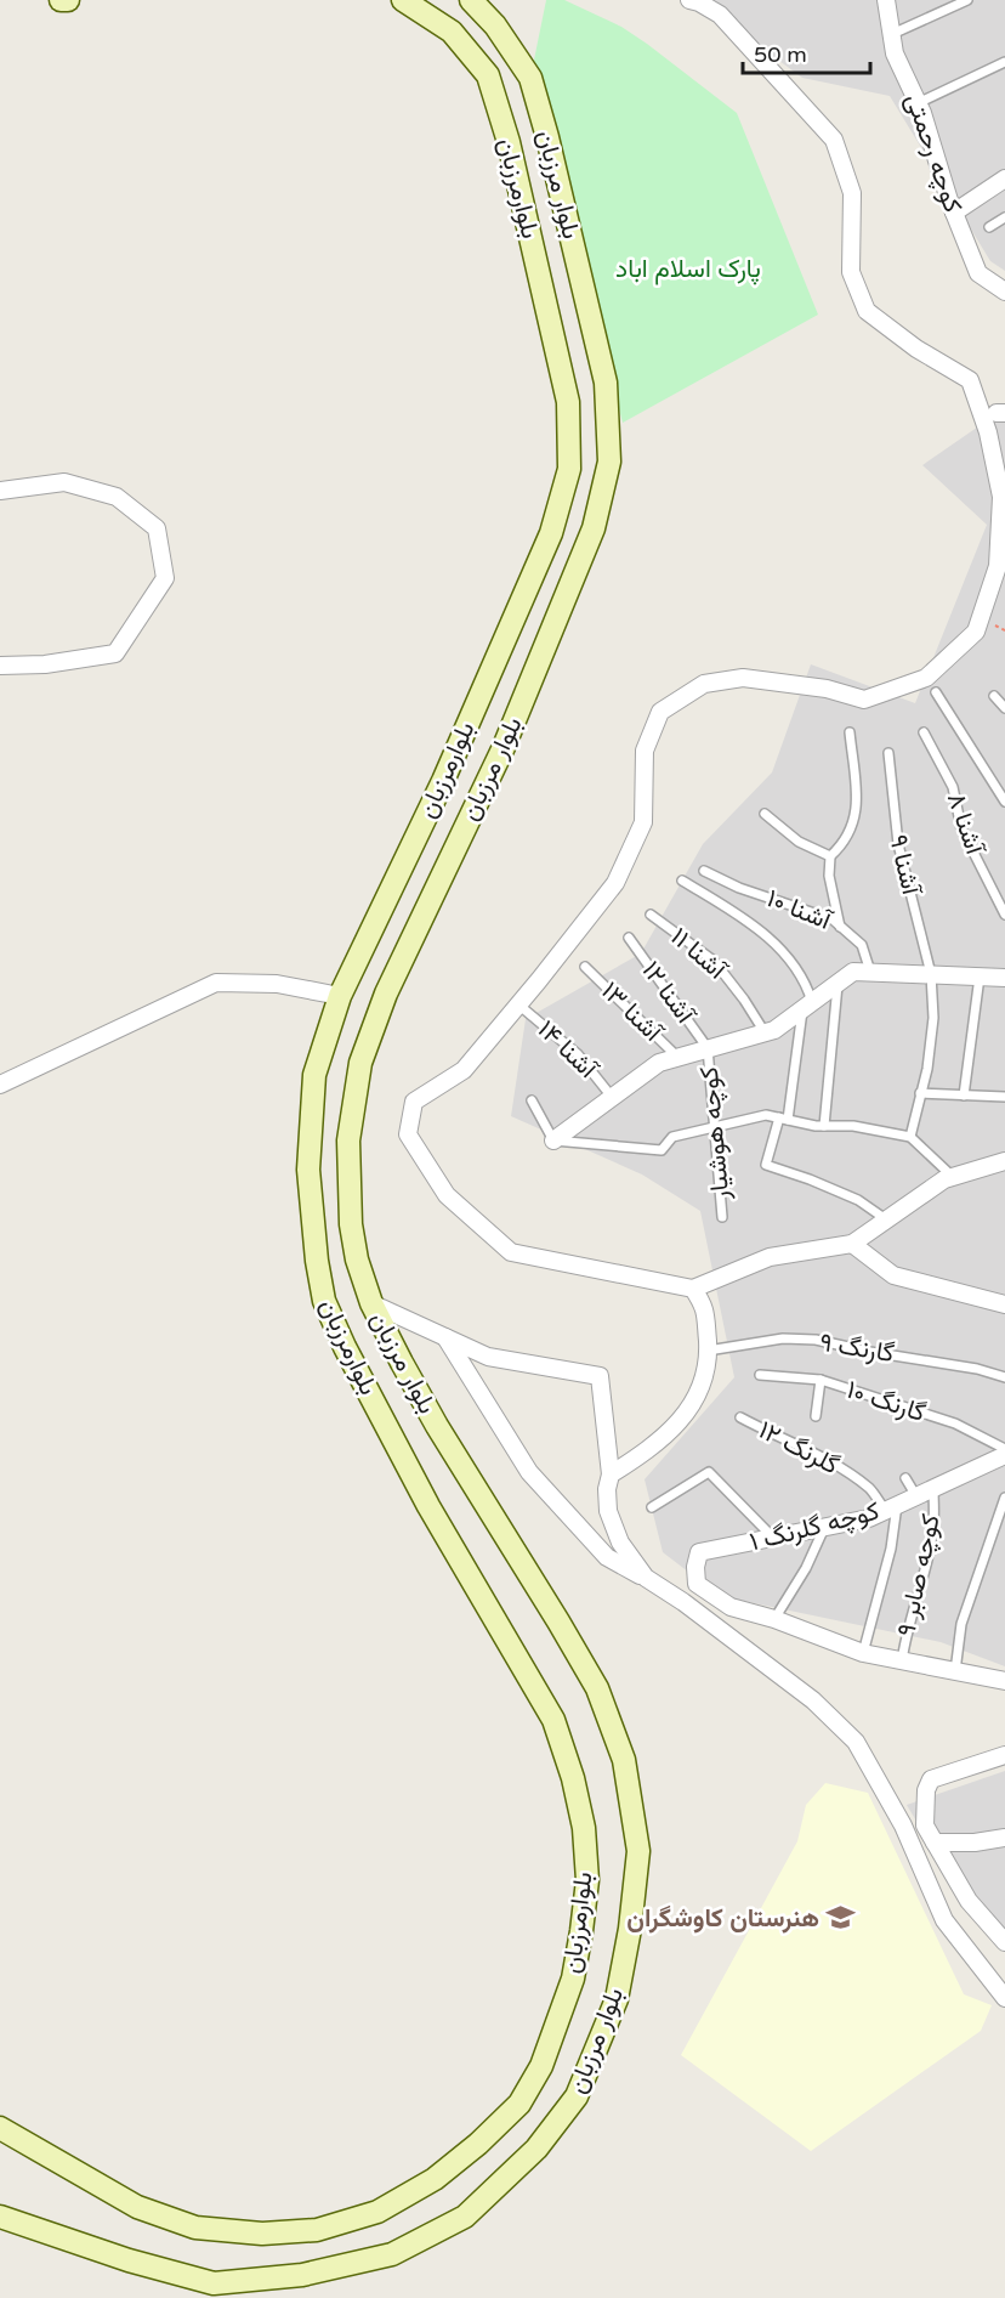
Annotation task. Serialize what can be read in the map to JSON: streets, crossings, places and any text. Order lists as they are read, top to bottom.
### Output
{
  "streets": {
    "main road": ["بلوار مرزبان", "بلوارمرزبان"],
    "street": ["کوچه رحمتی", "کوچه گلرنگ ۱"],
    "lane": [
      "آشنا ۸",
      "آشنا ۹",
      "آشنا ۱۰",
      "آشنا ۱۱",
      "آشنا ۱۲",
      "آشنا ۱۳",
      "آشنا ۱۴",
      "کوچه هوشیار",
      "گارنگ ۹",
      "گارنگ ۱۰",
      "گلرنگ ۱۲",
      "کوچه صابر ۹"
    ]
  },
  "crossings": [
    ["آشنا ۱۲", "کوچه هوشیار"],
    ["گارنگ ۱۰", "کوچه گلرنگ ۱"],
    ["گلرنگ ۱۲", "کوچه گلرنگ ۱"],
    ["کوچه گلرنگ ۱", "کوچه صابر ۹"]
  ],
  "parks": ["پارک اسلام اباد"],
  "places": {
    "school or university": ["هنرستان کاوشگران"]
  },
  "scale_bar": "50 m"
}
